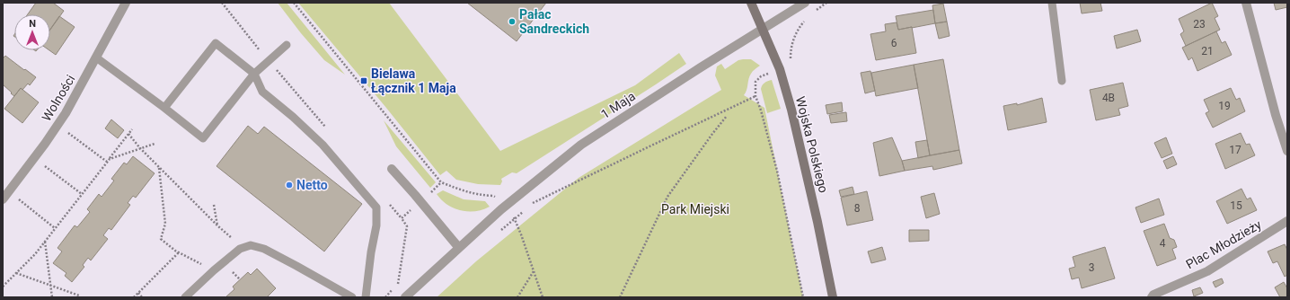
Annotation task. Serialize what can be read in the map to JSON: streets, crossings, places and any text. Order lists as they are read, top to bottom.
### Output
{
  "streets": {
    "street": [
      "Wolności",
      "1 Maja",
      "Wojska Polskiego",
      "Plac Młodzieży"
    ]
  },
  "crossings": [
    ["1 Maja", "Wojska Polskiego"]
  ],
  "parks": ["Park Miejski"],
  "places": {
    "other": ["Pałac Sandreckich", "Netto"],
    "transit": ["Bielawa Łącznik 1 Maja"]
  },
  "house_numbers": [
    "23",
    "6",
    "21",
    "4B",
    "19",
    "17",
    "15",
    "8",
    "4",
    "3"
  ],
  "north": "top"
}
